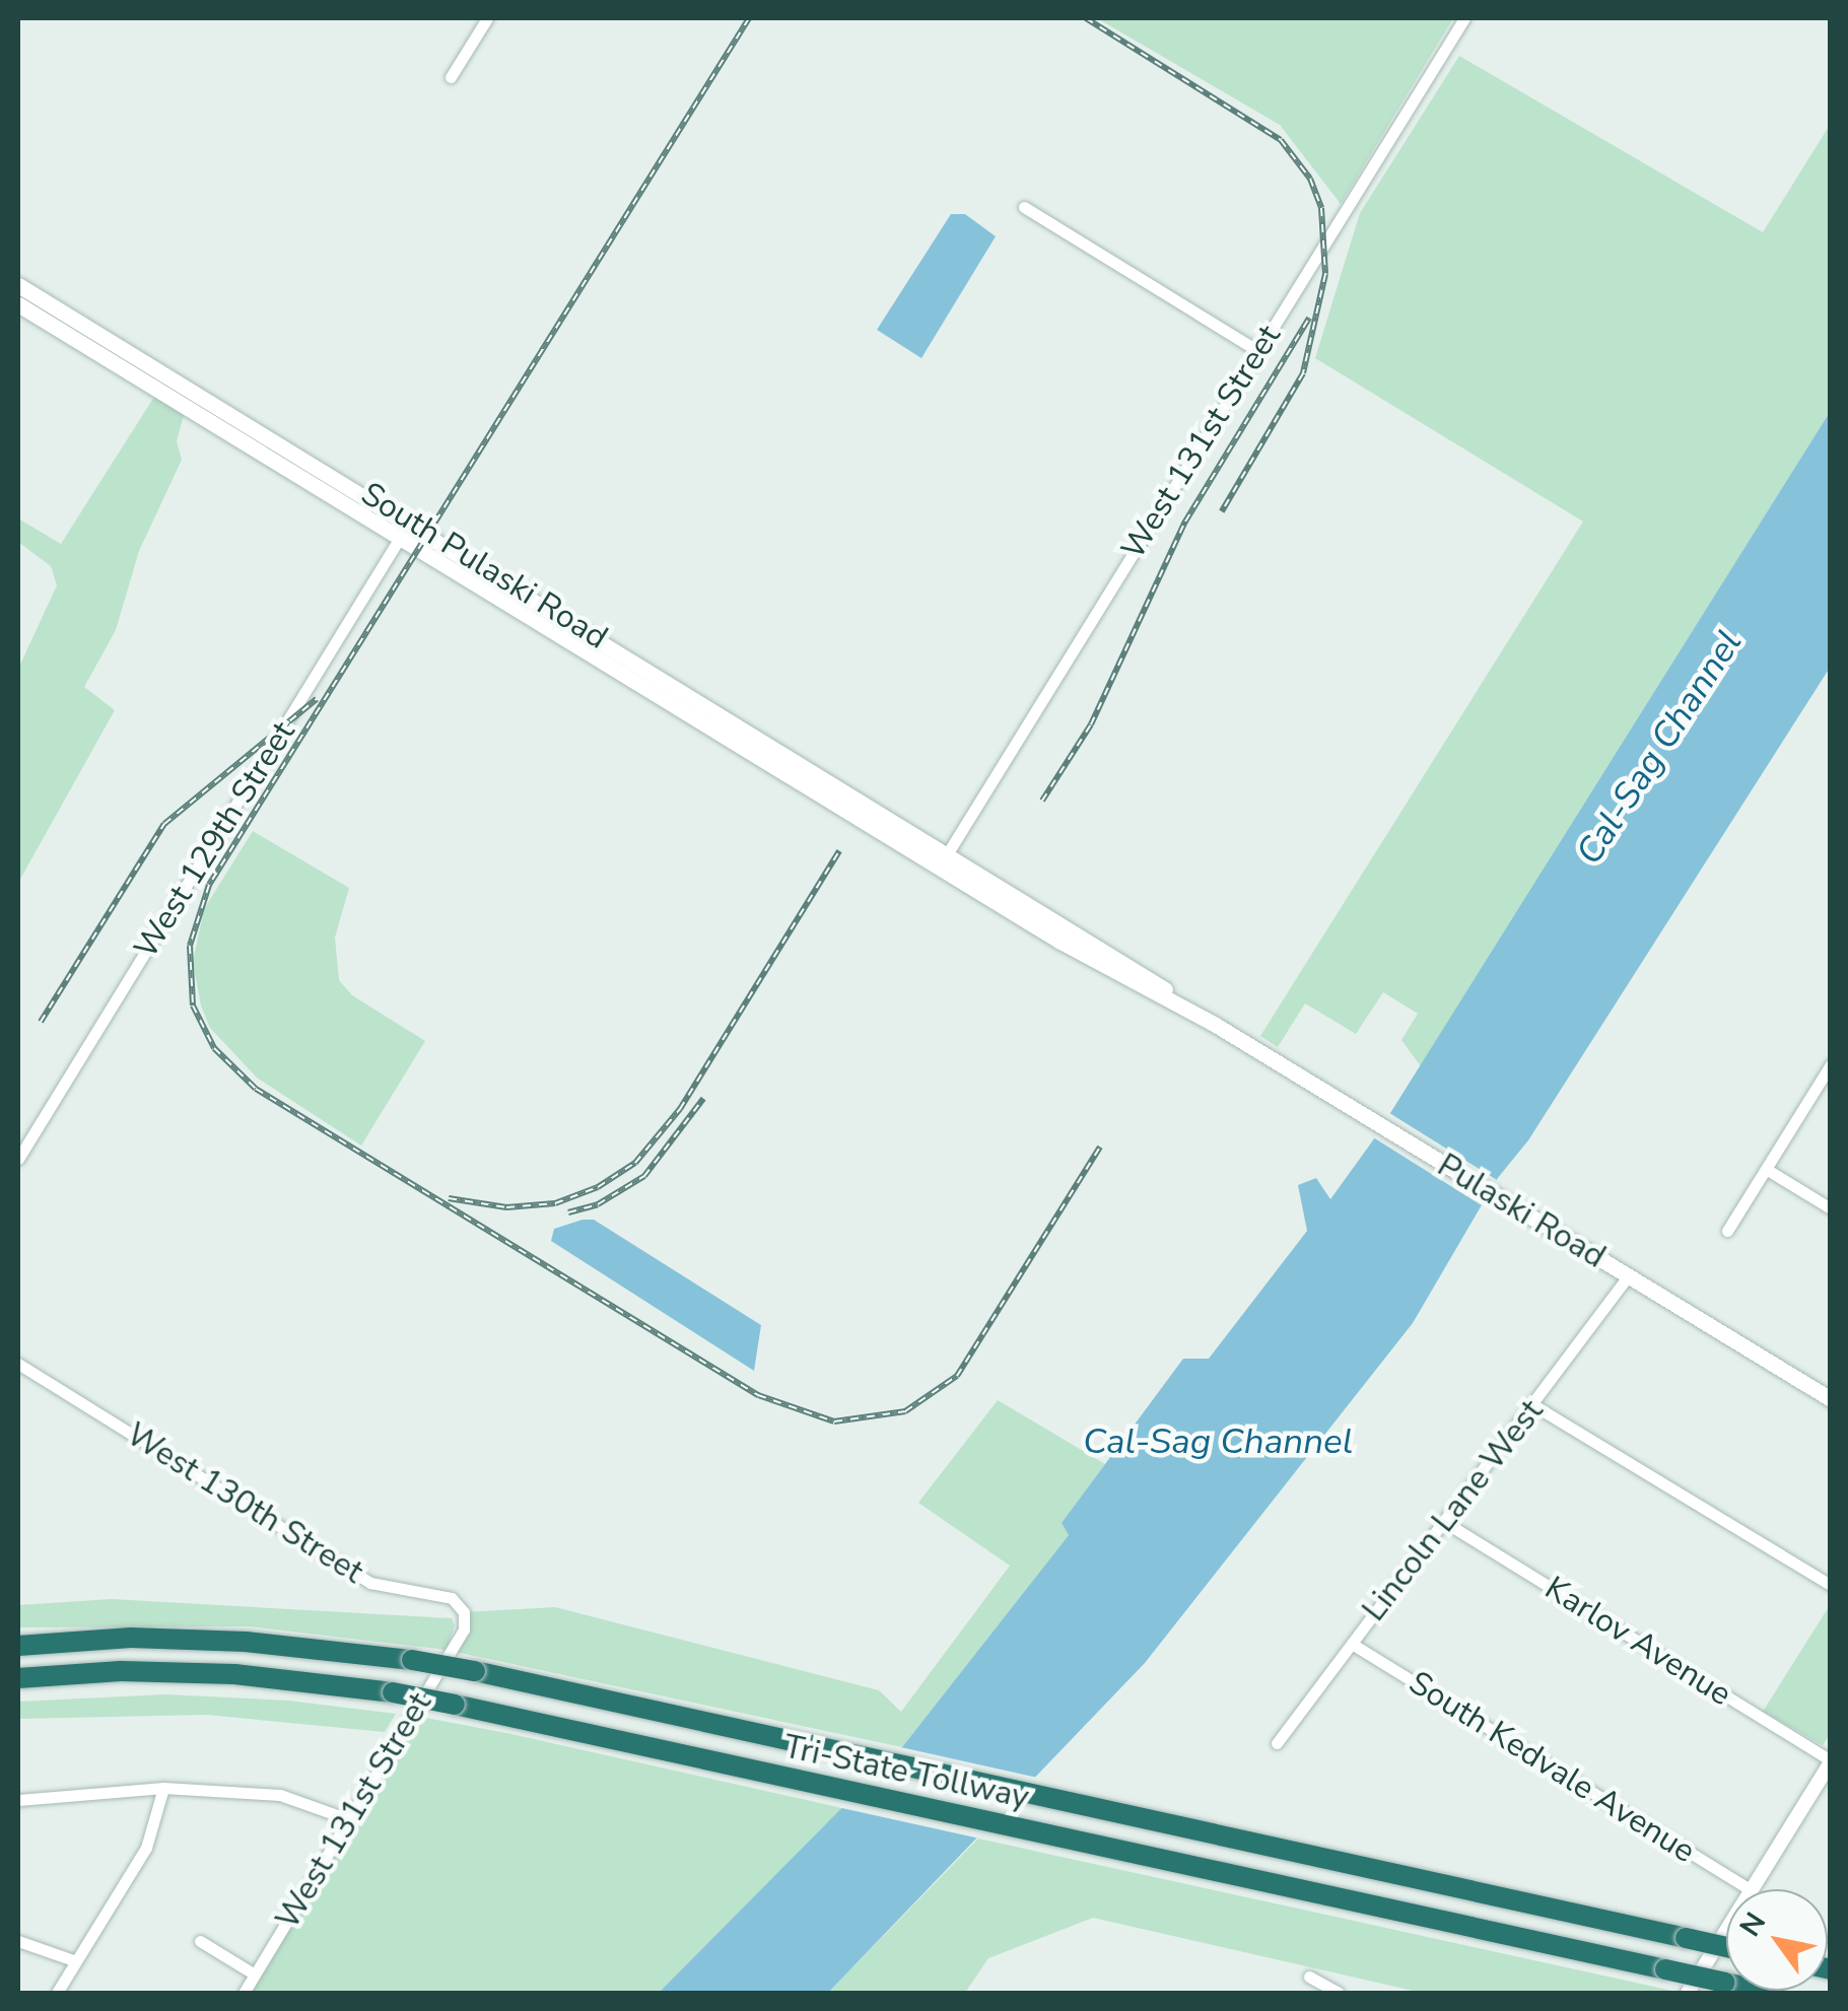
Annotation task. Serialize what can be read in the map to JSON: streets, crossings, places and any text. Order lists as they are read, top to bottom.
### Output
{
  "streets": {
    "highway": ["Tri-State Tollway"],
    "main road": ["South Pulaski Road", "Pulaski Road"],
    "street": [
      "West 131st Street",
      "West 129th Street",
      "West 130th Street",
      "Lincoln Lane West",
      "Karlov Avenue",
      "South Kedvale Avenue"
    ]
  },
  "crossings": [
    ["West 131st Street", "South Pulaski Road"],
    ["West 131st Street", "Pulaski Road"],
    ["West 131st Street", "West 130th Street"],
    ["South Pulaski Road", "West 129th Street"],
    ["South Pulaski Road", "Pulaski Road"],
    ["Pulaski Road", "Lincoln Lane West"],
    ["Lincoln Lane West", "Karlov Avenue"],
    ["Lincoln Lane West", "South Kedvale Avenue"]
  ],
  "water": ["Cal-Sag Channel"],
  "north": "top left"
}
